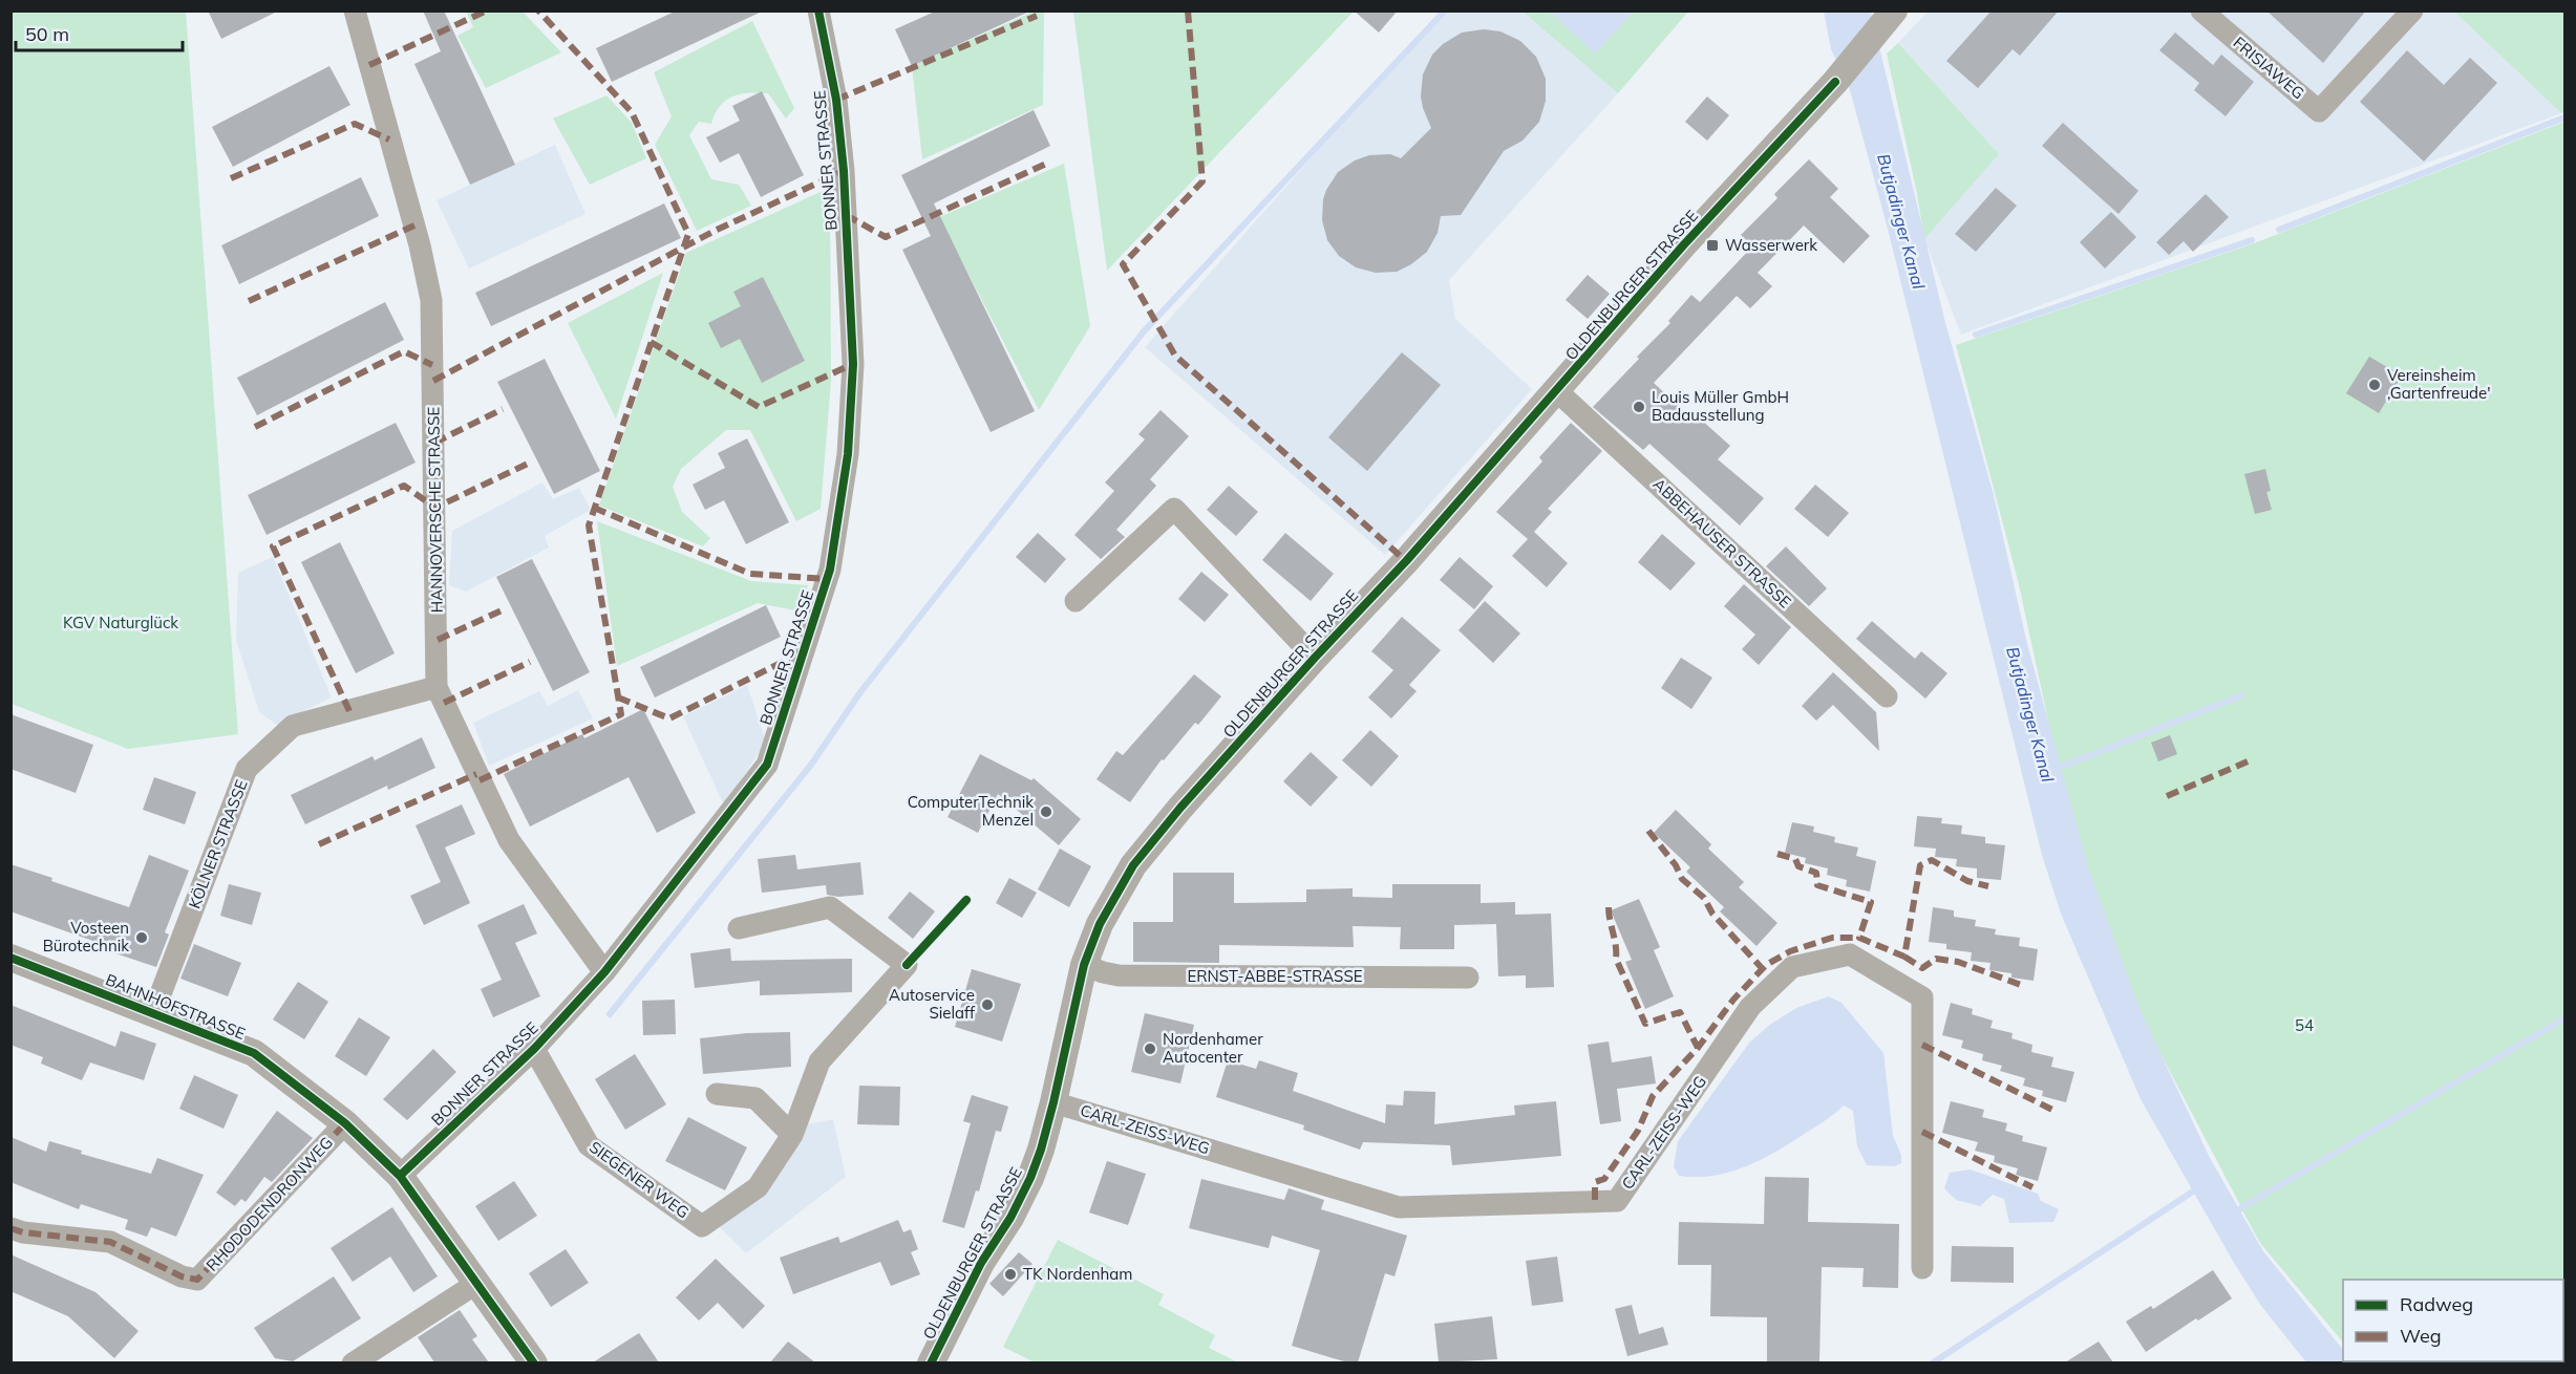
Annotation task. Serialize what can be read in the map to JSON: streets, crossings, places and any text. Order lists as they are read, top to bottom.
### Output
{
  "streets": {
    "street": [
      "FRISIAWEG",
      "BONNER STRASSE",
      "OLDENBURGER STRASSE",
      "HANNOVERSCHE STRASSE",
      "ABBEHAUSER STRASSE",
      "KÖLNER STRASSE",
      "ERNST-ABBE-STRASSE",
      "BAHNHOFSTRASSE",
      "CARL-ZEISS-WEG",
      "SIEGENER WEG",
      "RHODODENDRONWEG"
    ]
  },
  "crossings": [
    ["BONNER STRASSE", "HANNOVERSCHE STRASSE"],
    ["BONNER STRASSE", "BAHNHOFSTRASSE"],
    ["BONNER STRASSE", "SIEGENER WEG"],
    ["OLDENBURGER STRASSE", "ABBEHAUSER STRASSE"],
    ["OLDENBURGER STRASSE", "ERNST-ABBE-STRASSE"],
    ["OLDENBURGER STRASSE", "CARL-ZEISS-WEG"],
    ["HANNOVERSCHE STRASSE", "KÖLNER STRASSE"],
    ["KÖLNER STRASSE", "BAHNHOFSTRASSE"],
    ["BAHNHOFSTRASSE", "RHODODENDRONWEG"]
  ],
  "water": ["Butjadinger Kanal"],
  "parks": ["KGV Naturglück", "54"],
  "places": {
    "transit": ["Wasserwerk"],
    "other": [
      "Vereinsheim ,Gartenfreude'",
      "Louis Müller GmbH Badausstellung",
      "ComputerTechnik Menzel",
      "Vosteen Bürotechnik",
      "Autoservice Sielaff",
      "Nordenhamer Autocenter",
      "TK Nordenham"
    ]
  },
  "legend": ["Radweg", "Weg"],
  "scale_bar": "50 m"
}
